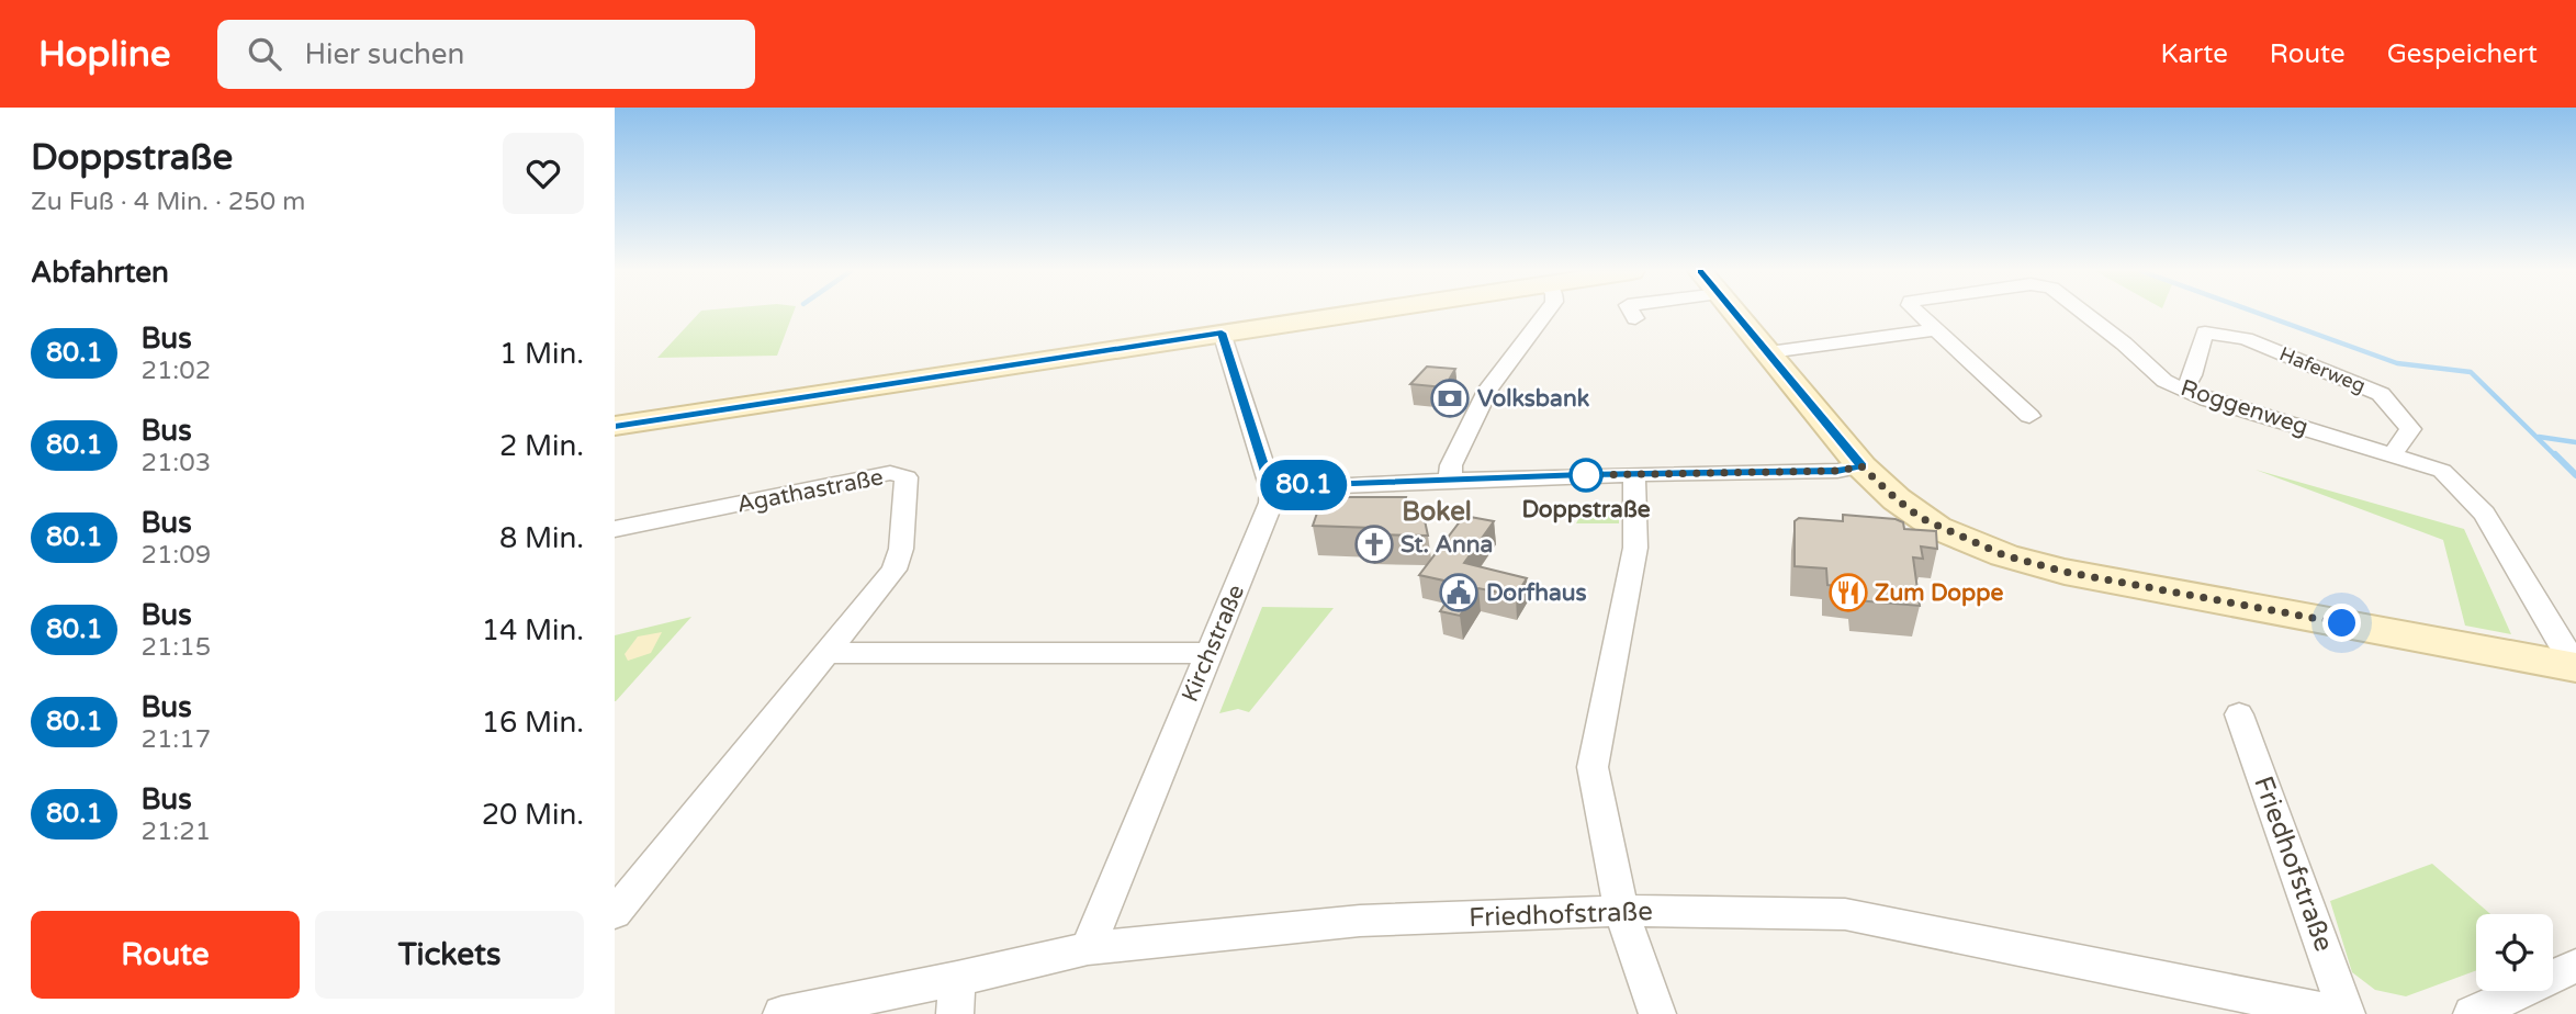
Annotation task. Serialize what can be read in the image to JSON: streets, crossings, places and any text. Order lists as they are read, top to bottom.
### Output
{
  "streets": {
    "street": [
      "Haferweg",
      "Roggenweg",
      "Agathastraße",
      "Kirchstraße",
      "Friedhofstraße"
    ]
  },
  "crossings": [
    ["Haferweg", "Roggenweg"],
    ["Kirchstraße", "Friedhofstraße"]
  ],
  "districts": ["Bokel"],
  "places": {
    "bank": ["Volksbank"],
    "other": ["Doppstraße"],
    "church": ["St. Anna"],
    "public building": ["Dorfhaus"],
    "restaurant": ["Zum Doppe"]
  },
  "lines": ["bus line 80.1"],
  "page": {
    "header": "Hopline",
    "search": "Hier suchen",
    "nav": ["Karte", "Route", "Gespeichert"],
    "heading": [
      ["Doppstraße", "Zu Fuß · 4 Min. · 250 m"],
      "Abfahrten"
    ],
    "on_map": "80.1",
    "list": [
      {
        "mark": "80.1",
        "name": "Bus",
        "note": "21:02",
        "value": "1 Min."
      },
      {
        "mark": "80.1",
        "name": "Bus",
        "note": "21:03",
        "value": "2 Min."
      },
      {
        "mark": "80.1",
        "name": "Bus",
        "note": "21:09",
        "value": "8 Min."
      },
      {
        "mark": "80.1",
        "name": "Bus",
        "note": "21:15",
        "value": "14 Min."
      },
      {
        "mark": "80.1",
        "name": "Bus",
        "note": "21:17",
        "value": "16 Min."
      },
      {
        "mark": "80.1",
        "name": "Bus",
        "note": "21:21",
        "value": "20 Min."
      }
    ],
    "buttons": ["Route", "Tickets"]
  }
}
